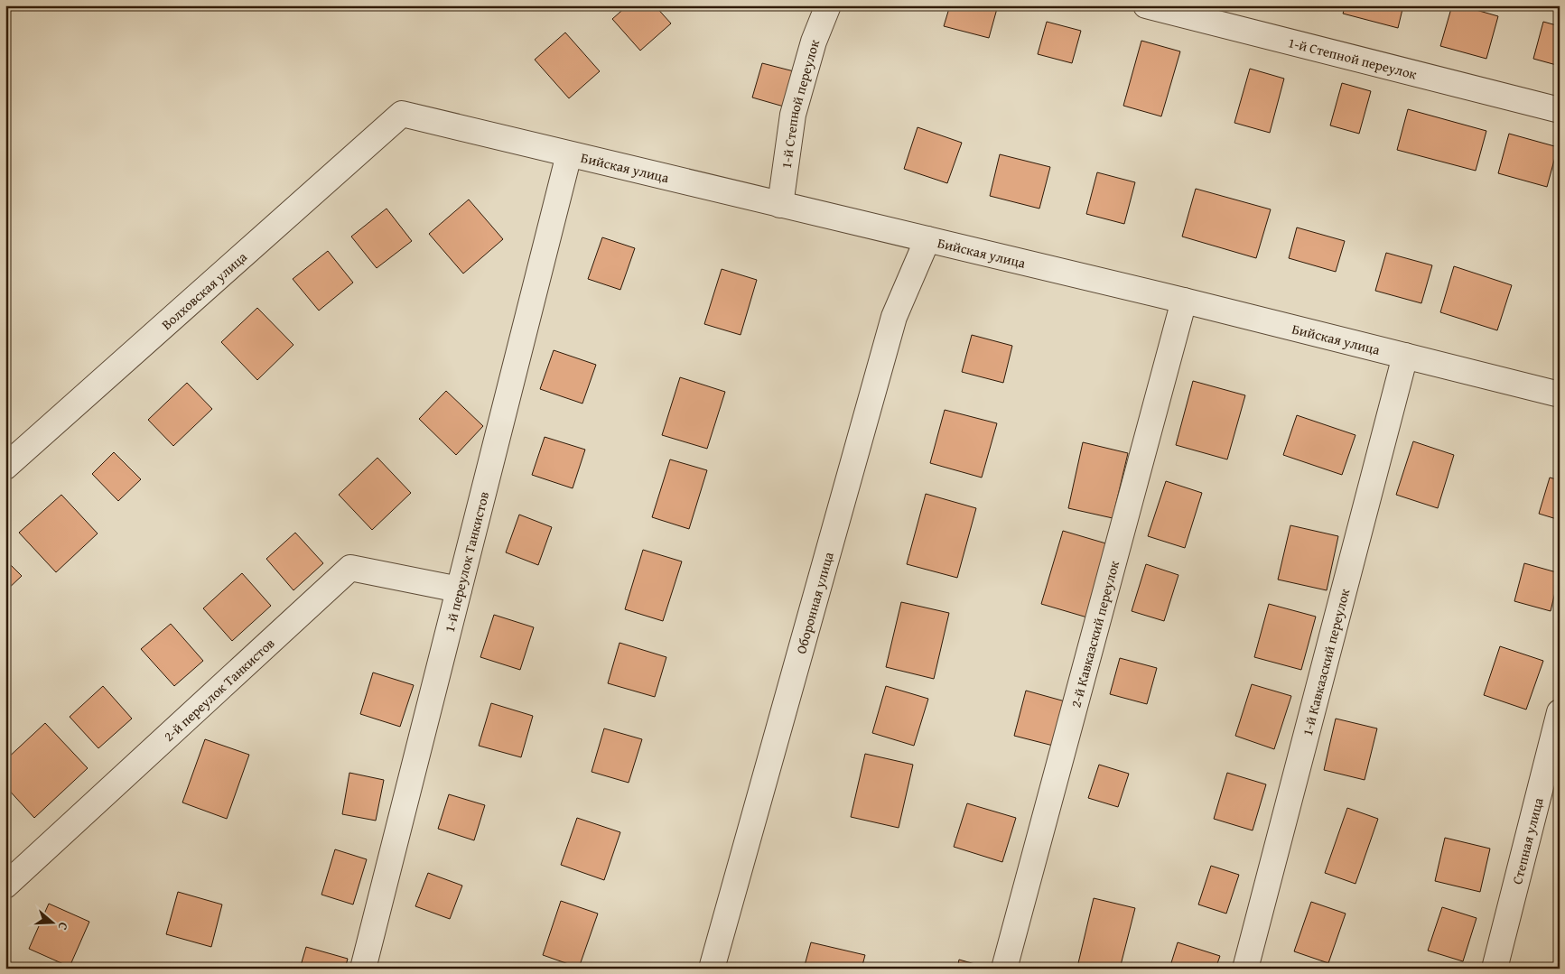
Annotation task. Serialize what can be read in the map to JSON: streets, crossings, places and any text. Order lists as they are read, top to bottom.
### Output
{
  "streets": {
    "street": [
      "1-й Степной переулок",
      "Бийская улица",
      "Волховская улица",
      "1-й переулок Танкистов",
      "Оборонная улица",
      "2-й Кавказский переулок",
      "1-й Кавказский переулок",
      "2-й переулок Танкистов",
      "Степная улица"
    ]
  },
  "crossings": [
    ["1-й Степной переулок", "Бийская улица"],
    ["Бийская улица", "Волховская улица"],
    ["Бийская улица", "1-й переулок Танкистов"],
    ["Бийская улица", "Оборонная улица"],
    ["Бийская улица", "2-й Кавказский переулок"],
    ["Бийская улица", "1-й Кавказский переулок"],
    ["1-й переулок Танкистов", "2-й переулок Танкистов"]
  ],
  "north": "right"
}
